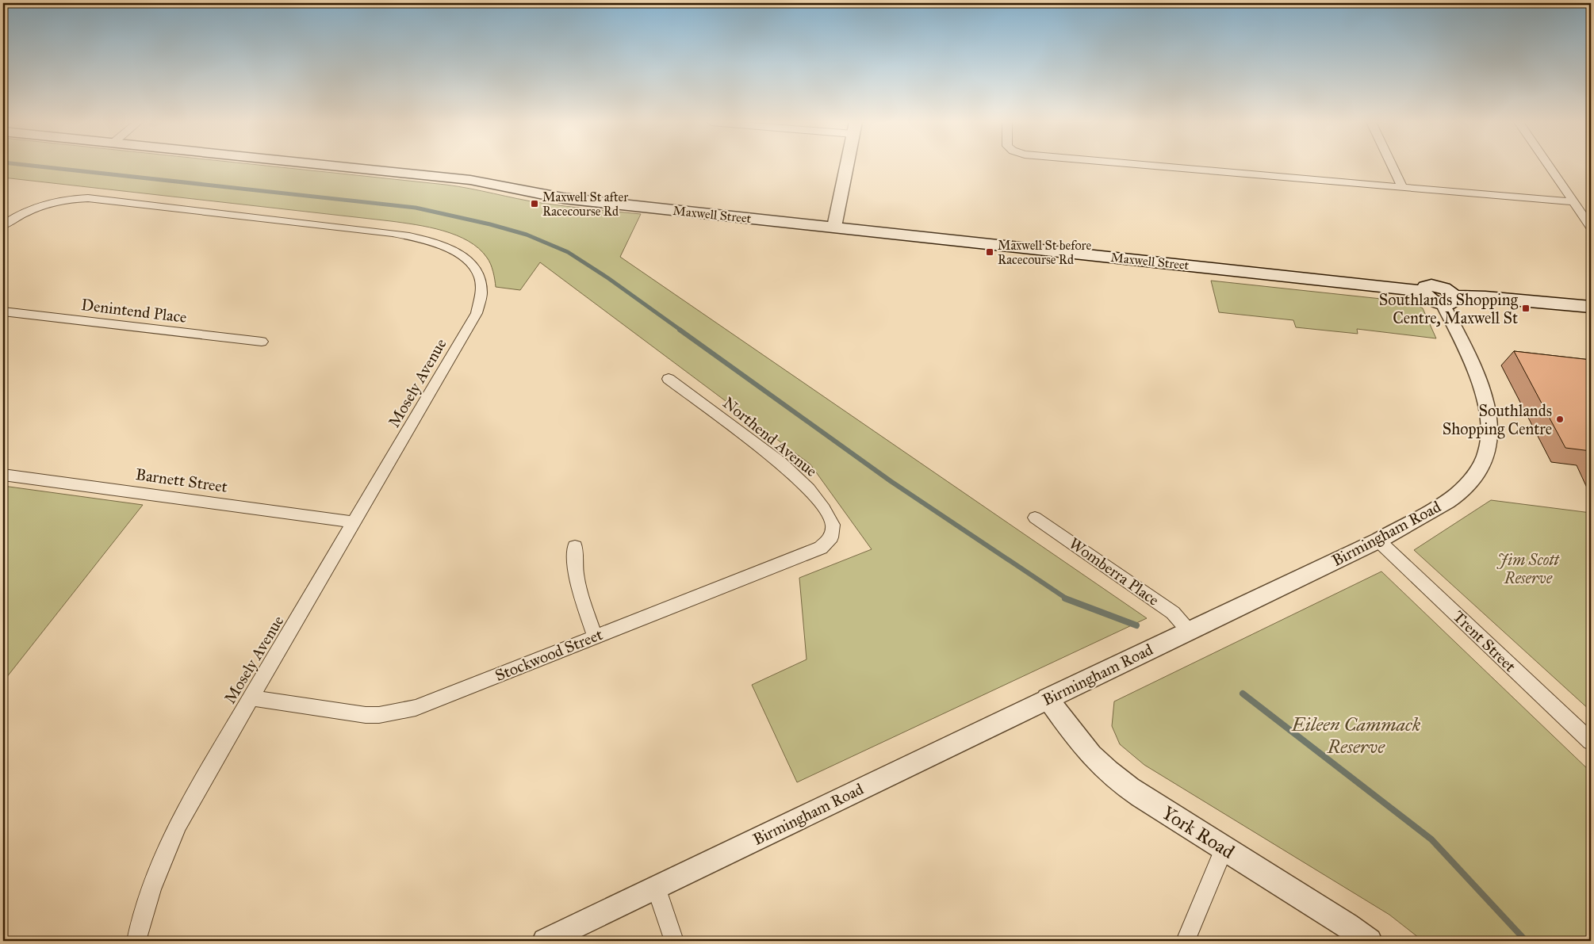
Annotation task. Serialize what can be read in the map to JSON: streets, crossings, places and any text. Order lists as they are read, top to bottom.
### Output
{
  "streets": {
    "main road": ["Maxwell Street"],
    "street": [
      "Denintend Place",
      "Mosely Avenue",
      "Northend Avenue",
      "Barnett Street",
      "Birmingham Road",
      "Womberra Place",
      "Trent Street",
      "Stockwood Street",
      "York Road"
    ]
  },
  "crossings": [
    ["Maxwell Street", "Birmingham Road"],
    ["Mosely Avenue", "Barnett Street"],
    ["Mosely Avenue", "Stockwood Street"],
    ["Northend Avenue", "Stockwood Street"],
    ["Birmingham Road", "Womberra Place"],
    ["Birmingham Road", "Trent Street"],
    ["Birmingham Road", "York Road"]
  ],
  "parks": ["Jim Scott Reserve", "Eileen Cammack Reserve"],
  "places": {
    "transit": ["Maxwell St after Racecourse Rd", "Maxwell St before Racecourse Rd", "Southlands Shopping Centre, Maxwell St"],
    "other": ["Southlands Shopping Centre"]
  }
}
